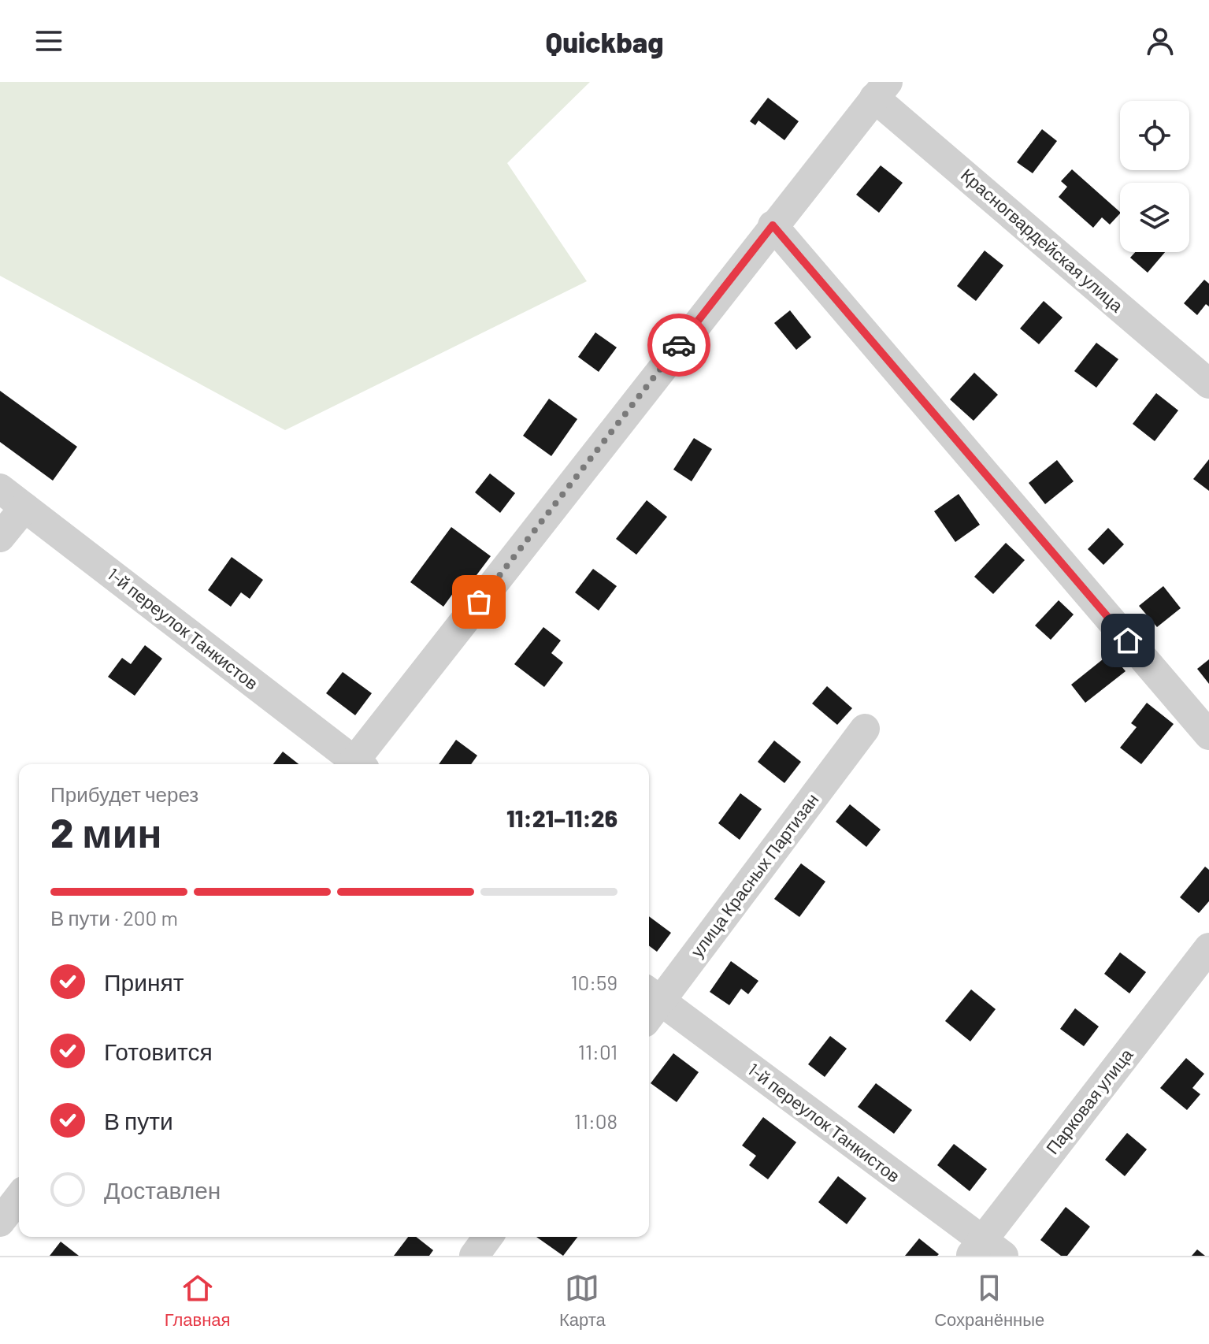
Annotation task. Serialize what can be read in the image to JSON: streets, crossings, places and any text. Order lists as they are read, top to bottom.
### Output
{
  "streets": {
    "street": [
      "Красногвардейская улица",
      "1-й переулок Танкистов",
      "улица Красных Партизан",
      "Парковая улица"
    ]
  },
  "crossings": [
    ["1-й переулок Танкистов", "улица Красных Партизан"],
    ["1-й переулок Танкистов", "Парковая улица"]
  ],
  "page": {
    "header": "Quickbag",
    "heading": ["2 мин", "Прибудет через", "11:21–11:26"],
    "bar": "В пути · 200 m",
    "list": [
      ["Принят", "10:59"],
      ["Готовится", "11:01"],
      ["В пути", "11:08"],
      "Доставлен"
    ],
    "tabs": ["Главная", "Карта", "Сохранённые"]
  }
}
